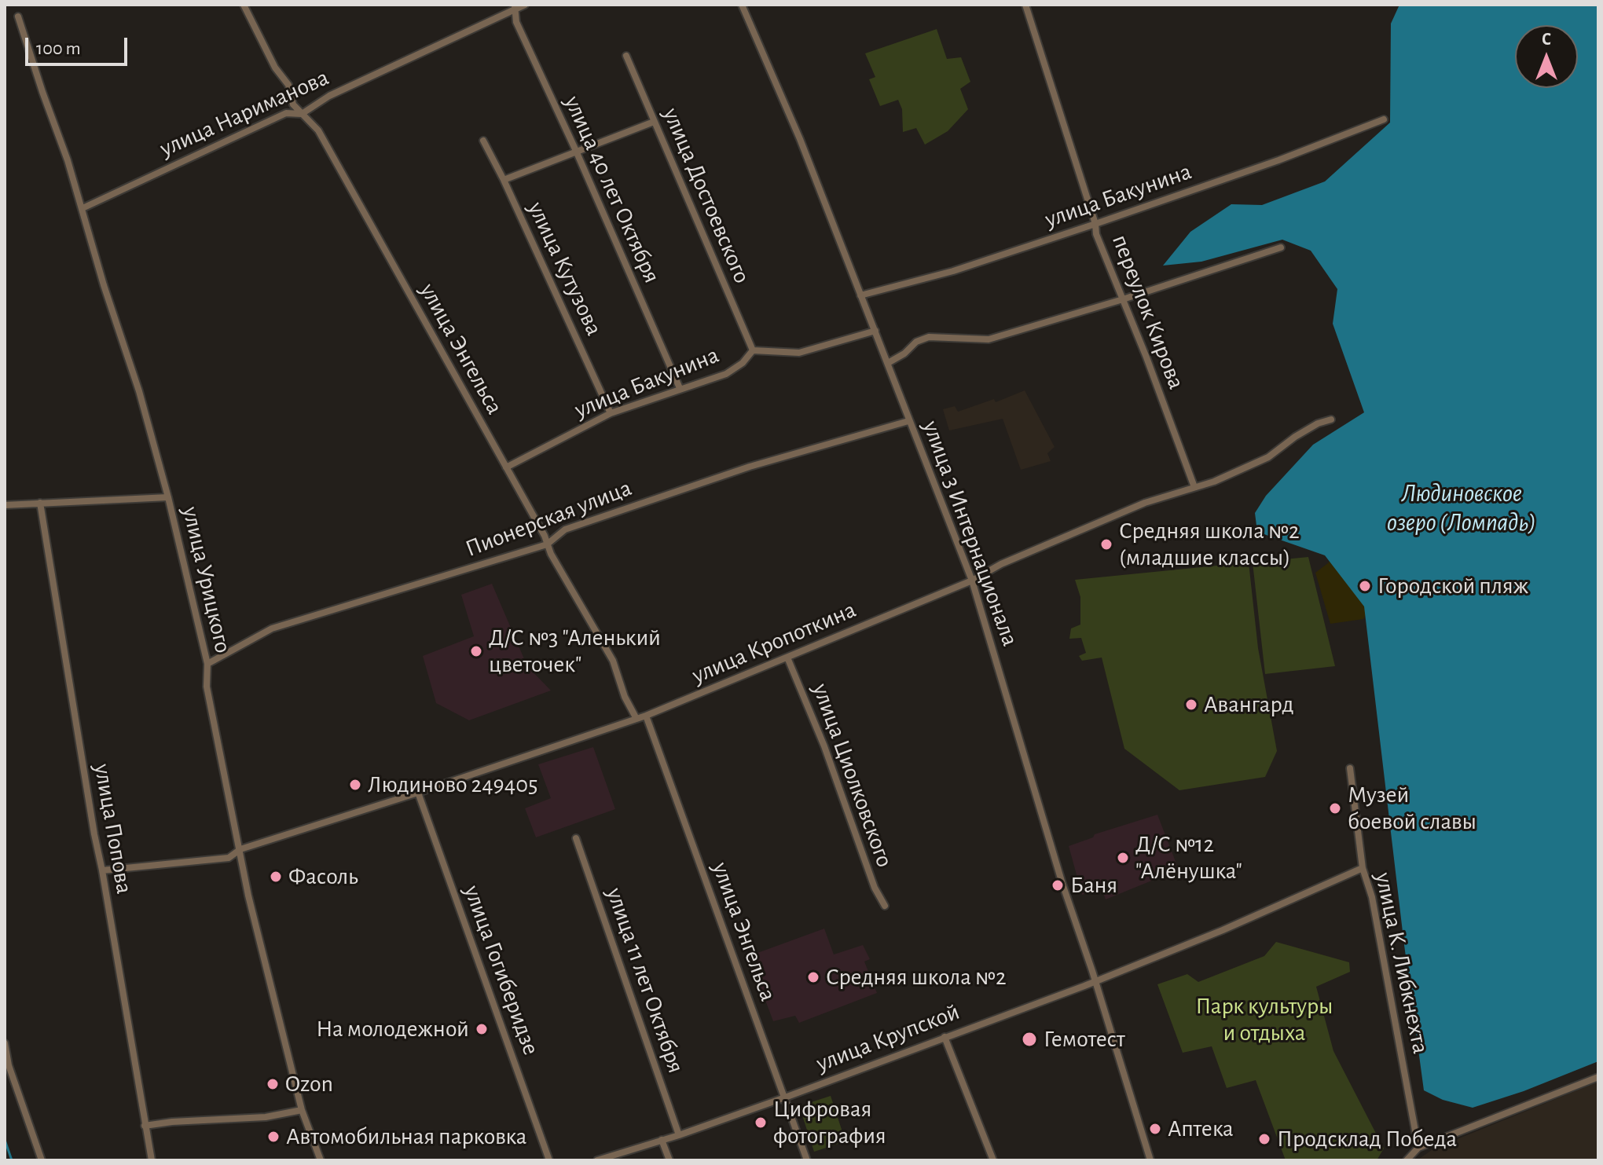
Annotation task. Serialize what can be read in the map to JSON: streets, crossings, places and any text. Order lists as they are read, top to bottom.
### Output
{
  "streets": {
    "street": [
      "улица Нариманова",
      "улица 40 лет Октября",
      "улица Достоевского",
      "улица Бакунина",
      "улица Кутузова",
      "переулок Кирова",
      "улица Энгельса",
      "Пионерская улица",
      "улица 3 Интернационала",
      "улица Урицкого",
      "улица Кропоткина",
      "улица Циолковского",
      "улица Попова",
      "улица К. Либкнехта",
      "улица Гогиберидзе",
      "улица 11 лет Октября",
      "улица Крупской"
    ]
  },
  "crossings": [
    ["улица Нариманова", "улица 40 лет Октября"],
    ["улица Нариманова", "улица Энгельса"],
    ["улица Нариманова", "улица Урицкого"],
    ["улица 40 лет Октября", "улица Бакунина"],
    ["улица Достоевского", "улица Бакунина"],
    ["улица Бакунина", "улица Кутузова"],
    ["улица Бакунина", "переулок Кирова"],
    ["улица Бакунина", "улица Энгельса"],
    ["улица Бакунина", "улица 3 Интернационала"],
    ["переулок Кирова", "улица Кропоткина"],
    ["улица Энгельса", "Пионерская улица"],
    ["улица Энгельса", "улица Кропоткина"],
    ["улица Энгельса", "улица Крупской"],
    ["Пионерская улица", "улица 3 Интернационала"],
    ["Пионерская улица", "улица Урицкого"],
    ["улица 3 Интернационала", "улица Кропоткина"],
    ["улица 3 Интернационала", "улица Крупской"],
    ["улица Урицкого", "улица Кропоткина"],
    ["улица Кропоткина", "улица Циолковского"],
    ["улица Кропоткина", "улица Попова"],
    ["улица Кропоткина", "улица Гогиберидзе"],
    ["улица К. Либкнехта", "улица Крупской"],
    ["улица 11 лет Октября", "улица Крупской"]
  ],
  "water": ["Людиновское озеро (Ломпадь)"],
  "parks": ["Парк культуры и отдыха"],
  "places": [
    "Средняя школа №2 (младшие классы)",
    "Городской пляж",
    "Д/С №3 \"Аленький цветочек\"",
    "Авангард",
    "Людиново 249405",
    "Музей боевой славы",
    "Д/С №12 \"Алёнушка\"",
    "Фасоль",
    "Баня",
    "Средняя школа №2",
    "На молодежной",
    "Гемотест",
    "Ozon",
    "Цифровая фотография",
    "Аптека",
    "Автомобильная парковка",
    "Продсклад Победа"
  ],
  "scale_bar": "100 m",
  "north": "top"
}
